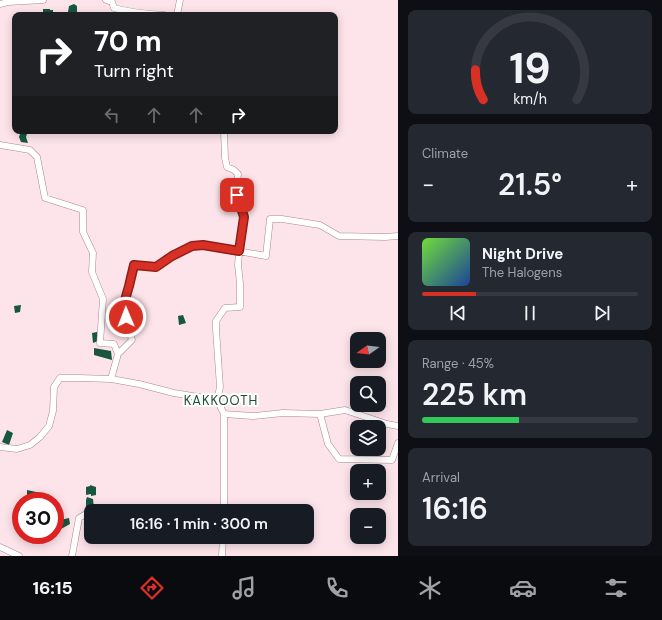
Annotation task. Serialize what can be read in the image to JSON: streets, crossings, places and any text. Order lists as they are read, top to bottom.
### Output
{
  "districts": ["KAKKOOTH"],
  "north": "left",
  "page": {
    "turn": ["70 m", "Turn right"],
    "tile": [
      "Climate",
      ["Range · 45%", "225 km"],
      ["Arrival", "16:16"]
    ],
    "heat": ["−", "21.5°", "+"],
    "song": ["Night Drive", "The Halogens"],
    "map_buttons": ["+", "−"],
    "limit": "30",
    "trip": "16:16 · 1 min · 300 m",
    "tabs": "16:15",
    "gauge": ["19", "km/h"]
  }
}
